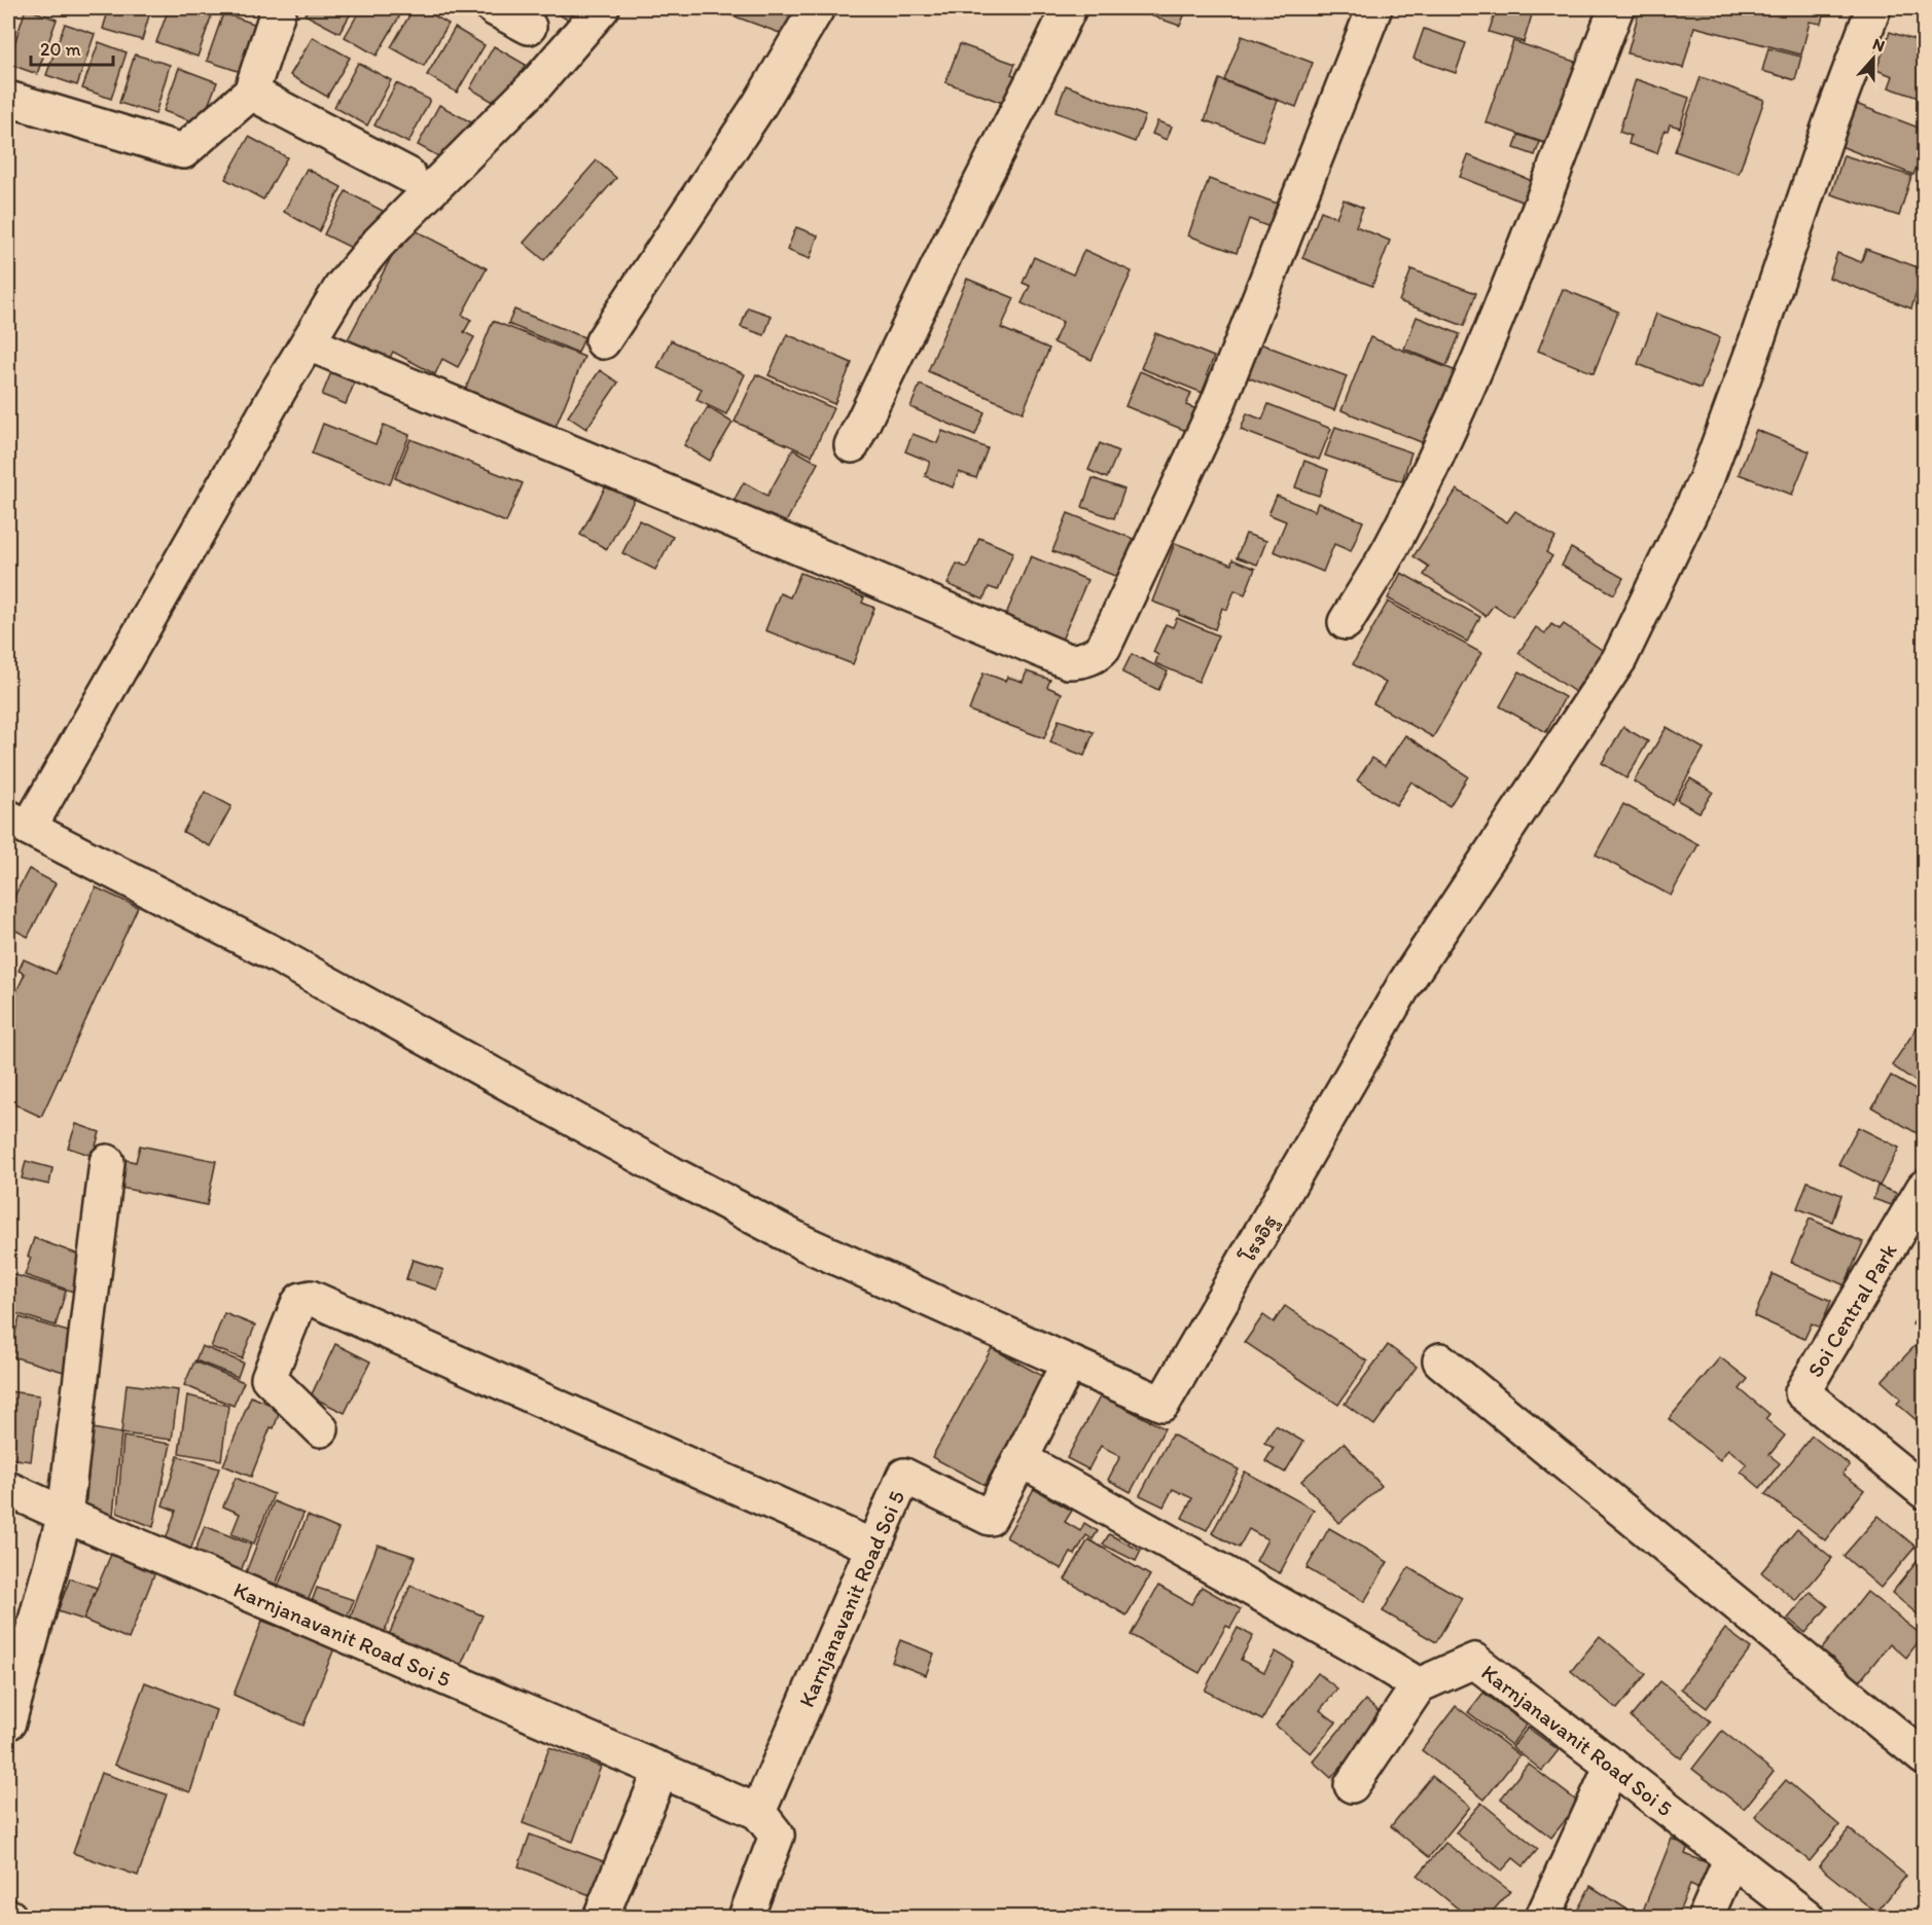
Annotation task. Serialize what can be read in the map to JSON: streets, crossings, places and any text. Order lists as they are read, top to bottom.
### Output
{
  "streets": {
    "street": ["โรงอิฐ", "Soi Central Park", "Karnjanavanit Road Soi 5"]
  },
  "scale_bar": "20 m",
  "north": "top"
}
